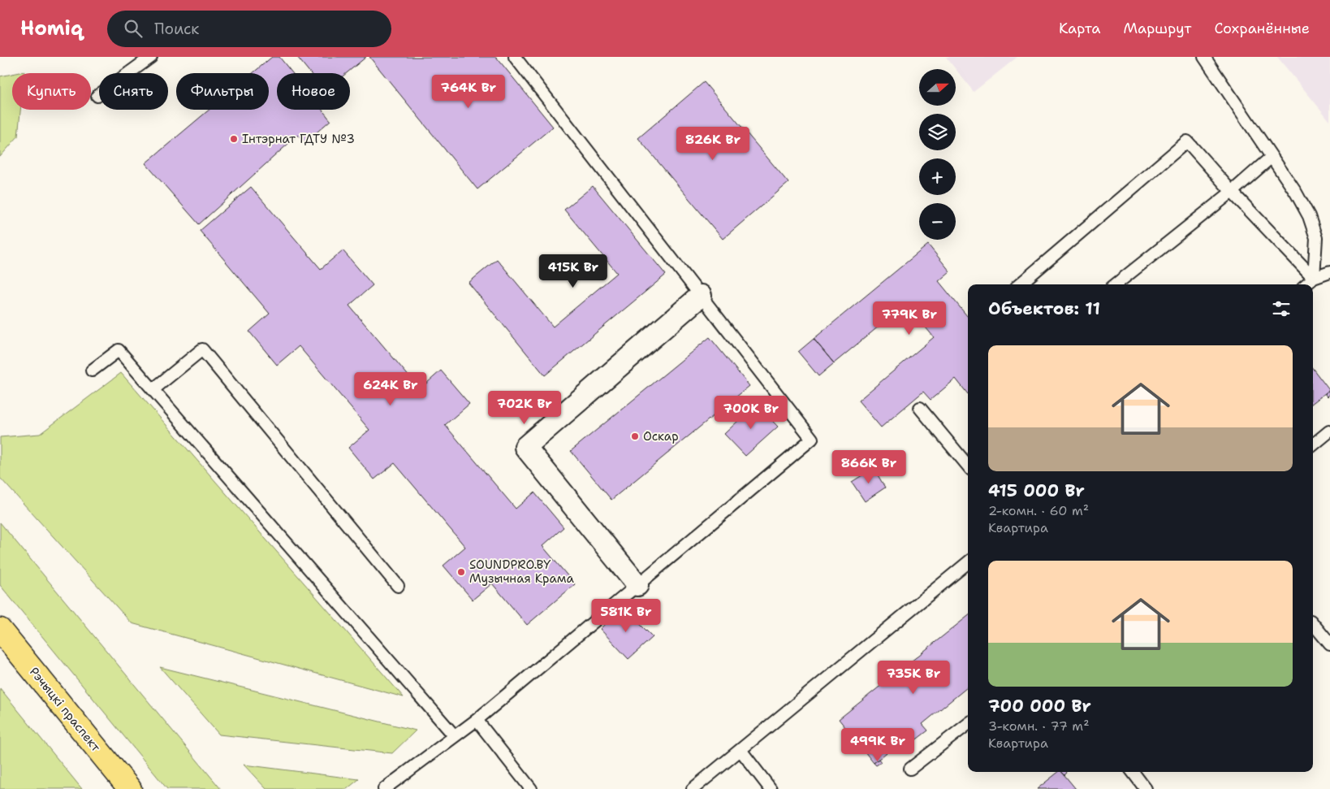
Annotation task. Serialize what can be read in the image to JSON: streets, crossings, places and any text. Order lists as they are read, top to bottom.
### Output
{
  "streets": {
    "main road": ["Рэчыцкі праспект"]
  },
  "places": ["Інтэрнат ГДТУ №3", "Оскар", "SOUNDPRO.BY Музычная Крама"],
  "north": "right",
  "page": {
    "header": "Homiq",
    "search": "Поиск",
    "nav": ["Карта", "Маршрут", "Сохранённые"],
    "map_buttons": ["+", "−"],
    "chip": [
      "Купить",
      "Снять",
      "Фильтры",
      "Новое"
    ],
    "price": [
      "764K Br",
      "826K Br",
      "415K Br",
      "779K Br",
      "624K Br",
      "702K Br",
      "700K Br",
      "866K Br",
      "581K Br",
      "735K Br",
      "499K Br"
    ],
    "heading": "Объектов: 11",
    "list": [
      {
        "name": "415 000 Br",
        "note": "2-комн. · 60 m² · Квартира"
      },
      {
        "name": "700 000 Br",
        "note": "3-комн. · 77 m² · Квартира"
      }
    ]
  }
}
